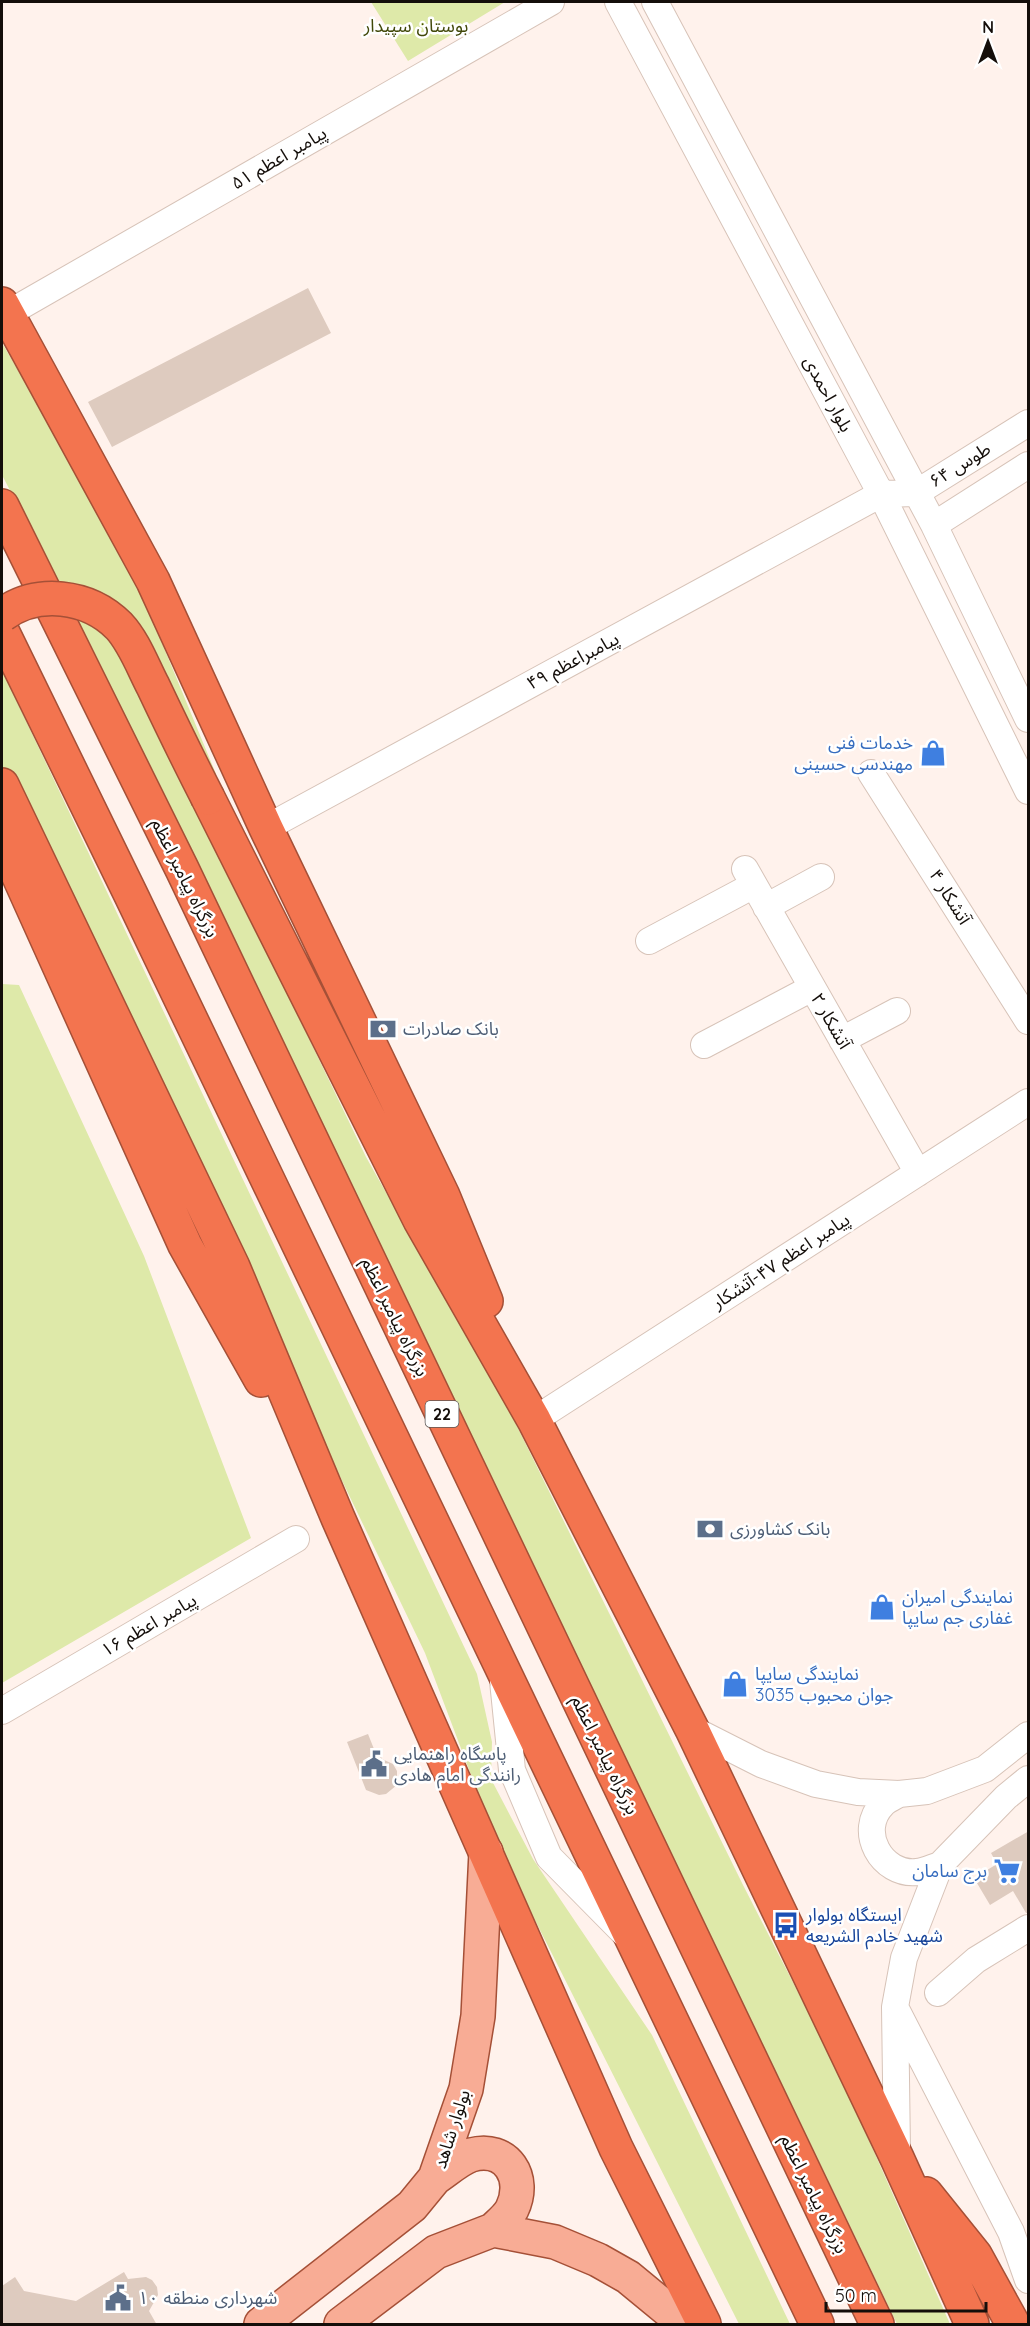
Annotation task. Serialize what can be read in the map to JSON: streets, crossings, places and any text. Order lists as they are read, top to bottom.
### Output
{
  "streets": {
    "highway": ["بزرگراه پیامبر اعظم", "22"],
    "main road": ["بولوار شاهد"],
    "street": [
      "پیامبر اعظم ۵۱",
      "بلوار احمدی",
      "طوس ۶۴",
      "پیامبراعظم ۴۹",
      "آتشکار ۴",
      "آتشکار ۲",
      "پیامبر اعظم ۴۷-آتشکار",
      "پیامبر اعظم ۱۶"
    ]
  },
  "crossings": [
    ["بلوار احمدی", "طوس ۶۴"],
    ["بلوار احمدی", "پیامبراعظم ۴۹"],
    ["طوس ۶۴", "پیامبراعظم ۴۹"],
    ["آتشکار ۲", "پیامبر اعظم ۴۷-آتشکار"]
  ],
  "parks": ["بوستان سپیدار"],
  "places": {
    "shop": ["خدمات فنی مهندسی حسینی", "نمایندگی امیران غفاری جم سایپا", "نمایندگی سایپا جوان محبوب 3035"],
    "bank": ["بانک صادرات", "بانک کشاورزی"],
    "public building": ["پاسگاه راهنمایی رانندگی امام هادی", "شهرداری منطقه ۱۰"],
    "supermarket": ["برج سامان"],
    "bus stop": ["ایستگاه بولوار شهید خادم الشریعه"]
  },
  "scale_bar": "50 m",
  "north": "top"
}
